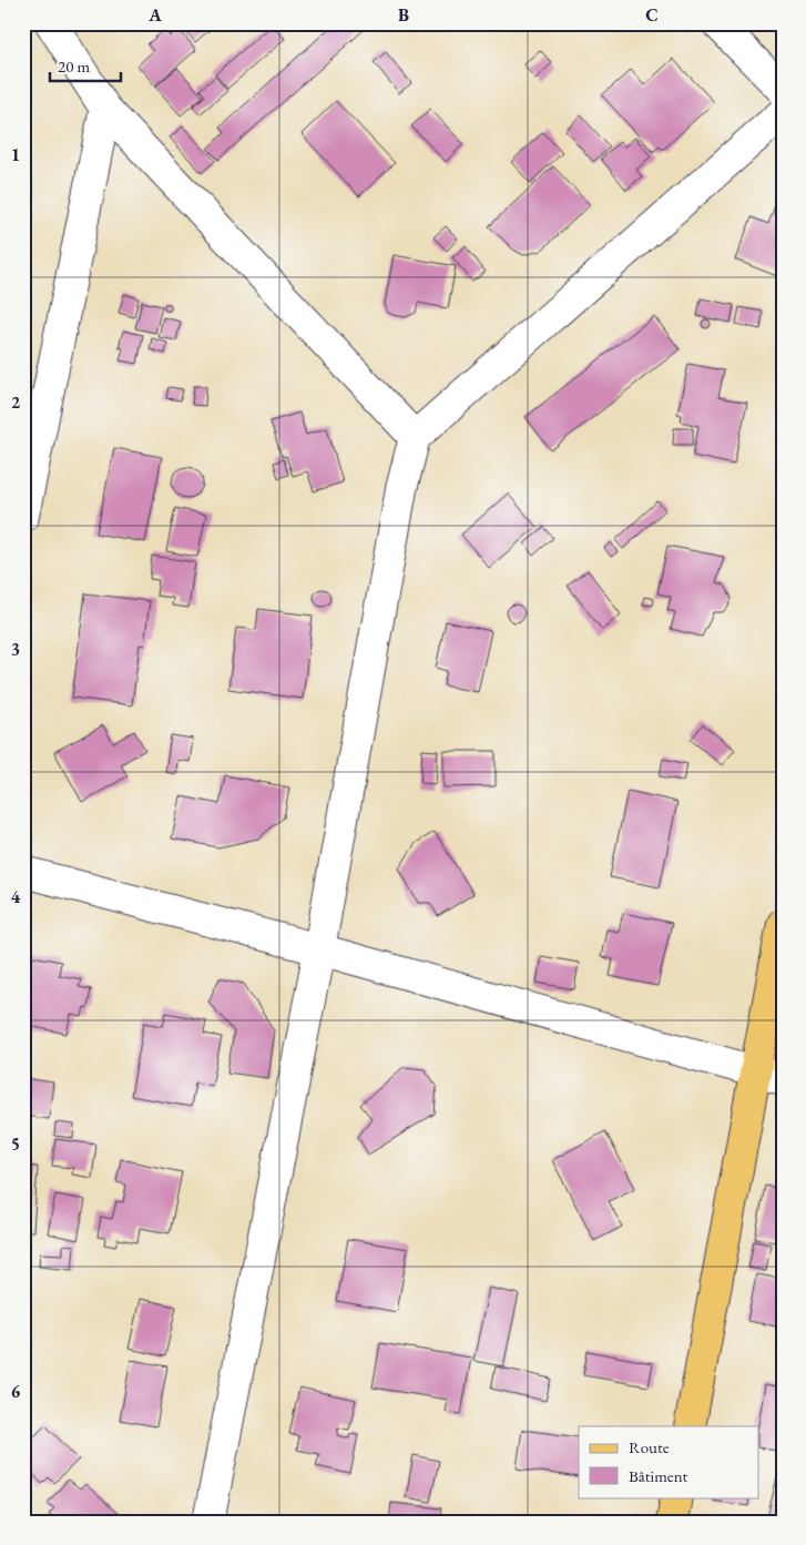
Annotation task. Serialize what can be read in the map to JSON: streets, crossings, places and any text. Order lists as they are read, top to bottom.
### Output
{
  "legend": ["Route", "Bâtiment"],
  "scale_bar": "20 m",
  "grid": {
    "columns": ["A", "B", "C"],
    "rows": [
      "1",
      "2",
      "3",
      "4",
      "5",
      "6"
    ]
  }
}
